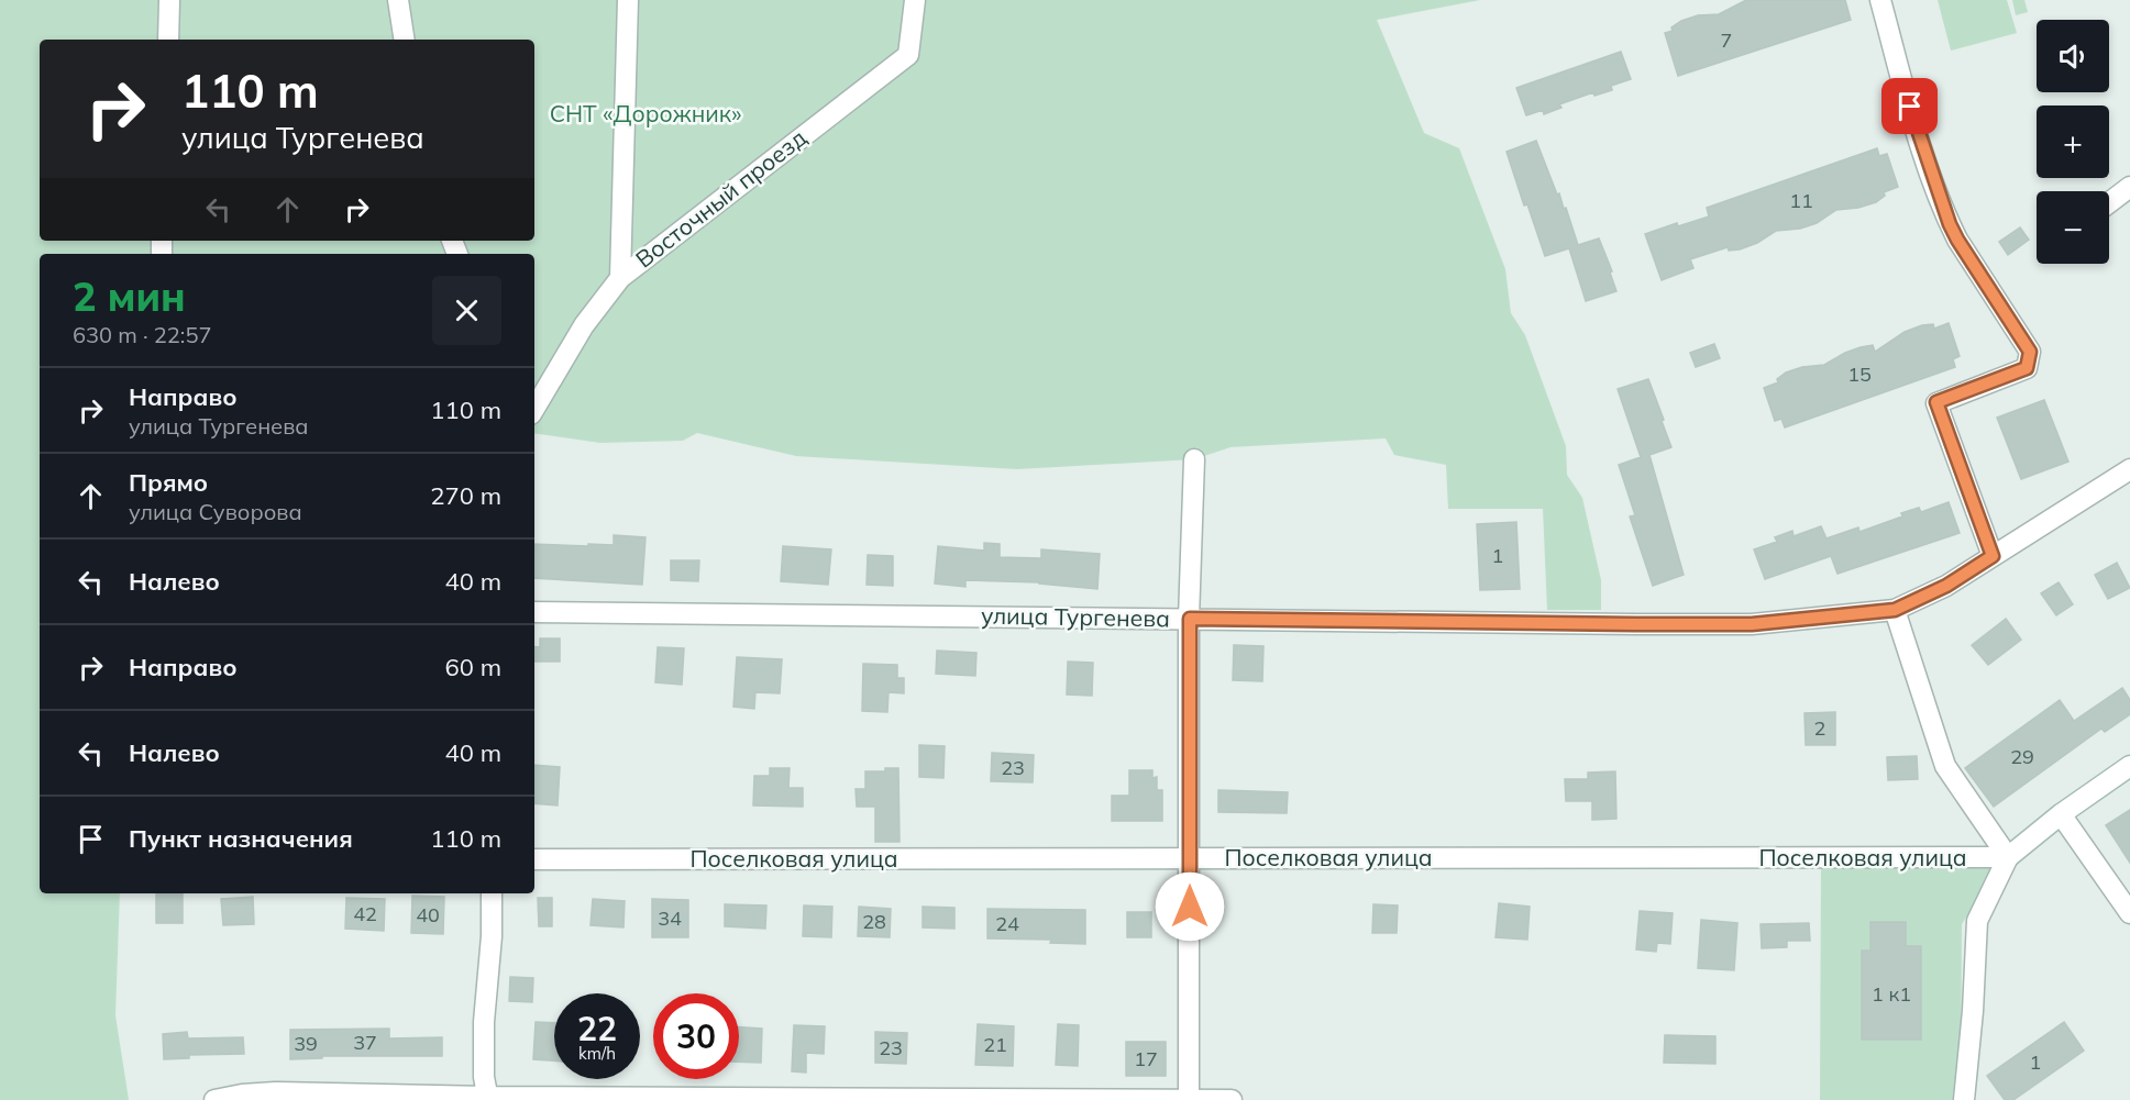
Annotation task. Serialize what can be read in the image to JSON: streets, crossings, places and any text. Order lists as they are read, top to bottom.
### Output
{
  "streets": {
    "street": ["Восточный проезд", "улица Тургенева", "Поселковая улица"]
  },
  "parks": ["СНТ «Дорожник»"],
  "house_numbers": [
    "7",
    "11",
    "15",
    "1",
    "2",
    "29",
    "23",
    "42",
    "40",
    "34",
    "28",
    "24",
    "1 к1",
    "37",
    "39",
    "21",
    "23",
    "17",
    "1"
  ],
  "page": {
    "map_buttons": ["+", "−"],
    "turn": ["110 m", "улица Тургенева"],
    "heading": ["2 мин", "630 m · 22:57"],
    "list": [
      {
        "name": "Направо",
        "note": "улица Тургенева",
        "value": "110 m"
      },
      {
        "name": "Прямо",
        "note": "улица Суворова",
        "value": "270 m"
      },
      {
        "name": "Налево",
        "value": "40 m"
      },
      {
        "name": "Направо",
        "value": "60 m"
      },
      {
        "name": "Налево",
        "value": "40 m"
      },
      {
        "name": "Пункт назначения",
        "value": "110 m"
      }
    ],
    "speed": "22 km/h",
    "limit": "30"
  }
}
